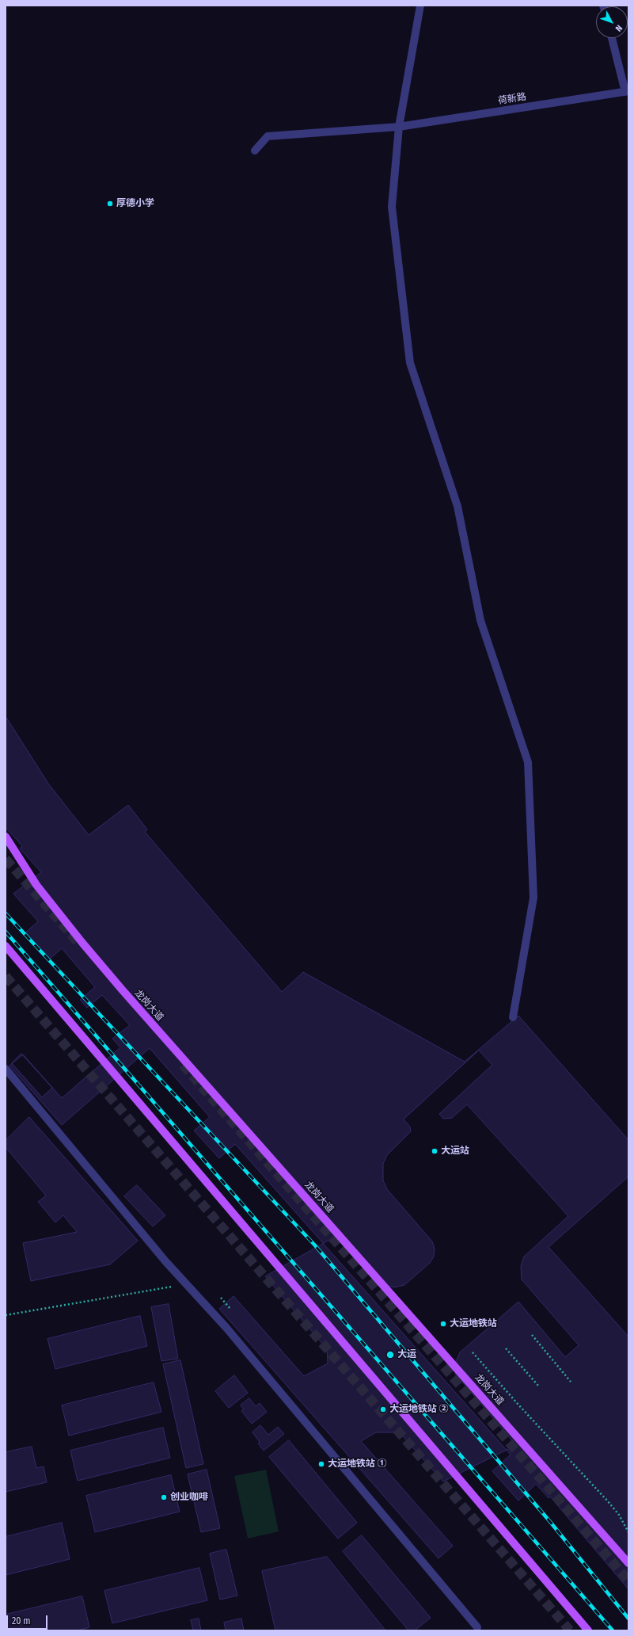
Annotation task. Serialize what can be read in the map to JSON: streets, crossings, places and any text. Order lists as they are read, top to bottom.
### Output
{
  "streets": {
    "main road": ["龙岗大道"],
    "street": ["荷新路"]
  },
  "places": [
    "厚德小学",
    "大运站",
    "大运地铁站",
    "大运",
    "大运地铁站 ②",
    "大运地铁站 ①",
    "创业咖啡"
  ],
  "scale_bar": "20 m",
  "north": "bottom right"
}
